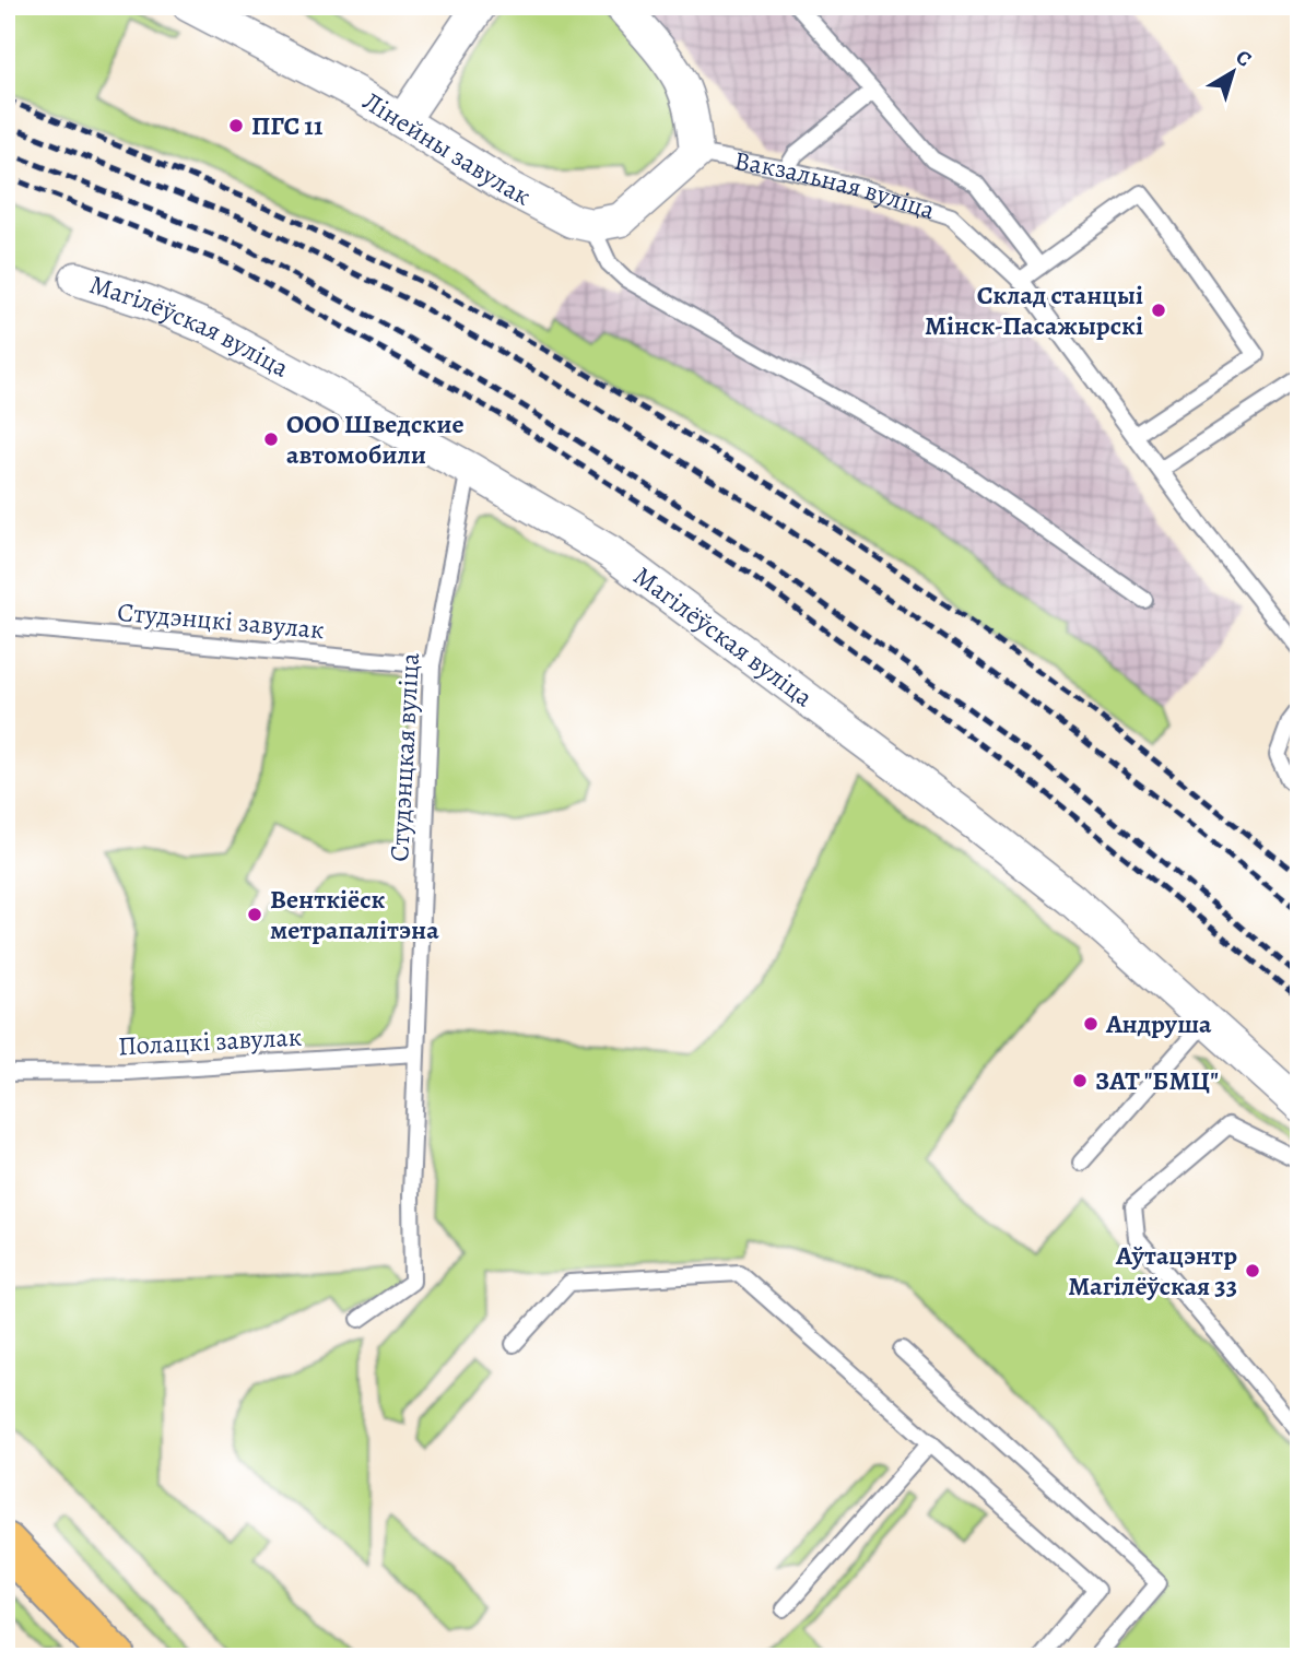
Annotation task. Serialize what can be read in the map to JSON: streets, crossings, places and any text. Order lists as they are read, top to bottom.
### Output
{
  "streets": {
    "street": ["Лінейны завулак", "Вакзальная вуліца", "Магілёўская вуліца"],
    "lane": ["Студэнцкі завулак", "Студэнцкая вуліца", "Полацкі завулак"]
  },
  "crossings": [
    ["Магілёўская вуліца", "Студэнцкая вуліца"],
    ["Студэнцкі завулак", "Студэнцкая вуліца"],
    ["Студэнцкая вуліца", "Полацкі завулак"]
  ],
  "places": [
    "ПГС 11",
    "Склад станцыі Мінск-Пасажырскі",
    "ООО Шведские автомобили",
    "Венткіёск метрапалітэна",
    "Андруша",
    "ЗАТ \"БМЦ\"",
    "Аўтацэнтр Магілёўская 33"
  ],
  "north": "top right"
}
